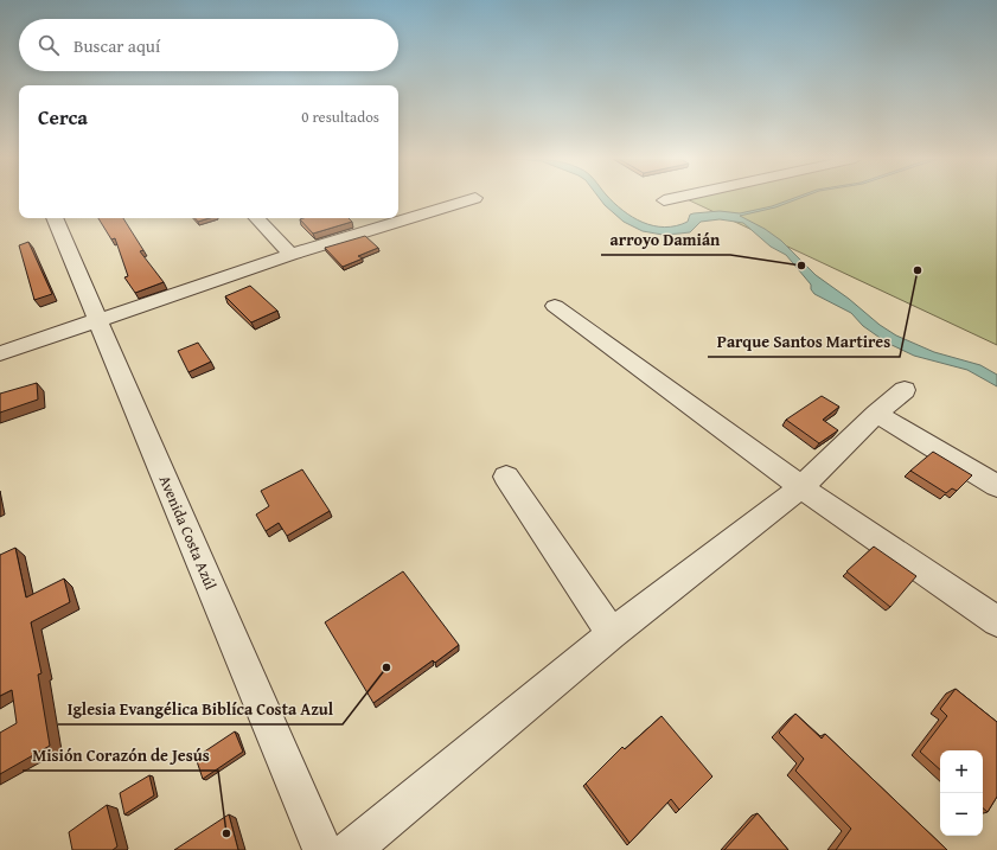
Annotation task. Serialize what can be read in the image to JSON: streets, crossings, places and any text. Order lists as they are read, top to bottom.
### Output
{
  "streets": {
    "street": ["Avenida Costa Azúl"]
  },
  "places": [
    "arroyo Damián",
    "Parque Santos Martires",
    "Iglesia Evangélica Biblíca Costa Azul",
    "Misión Corazón de Jesús"
  ],
  "page": {
    "search": "Buscar aquí",
    "heading": ["Cerca", "0 resultados"],
    "map_buttons": ["+", "−"]
  }
}
